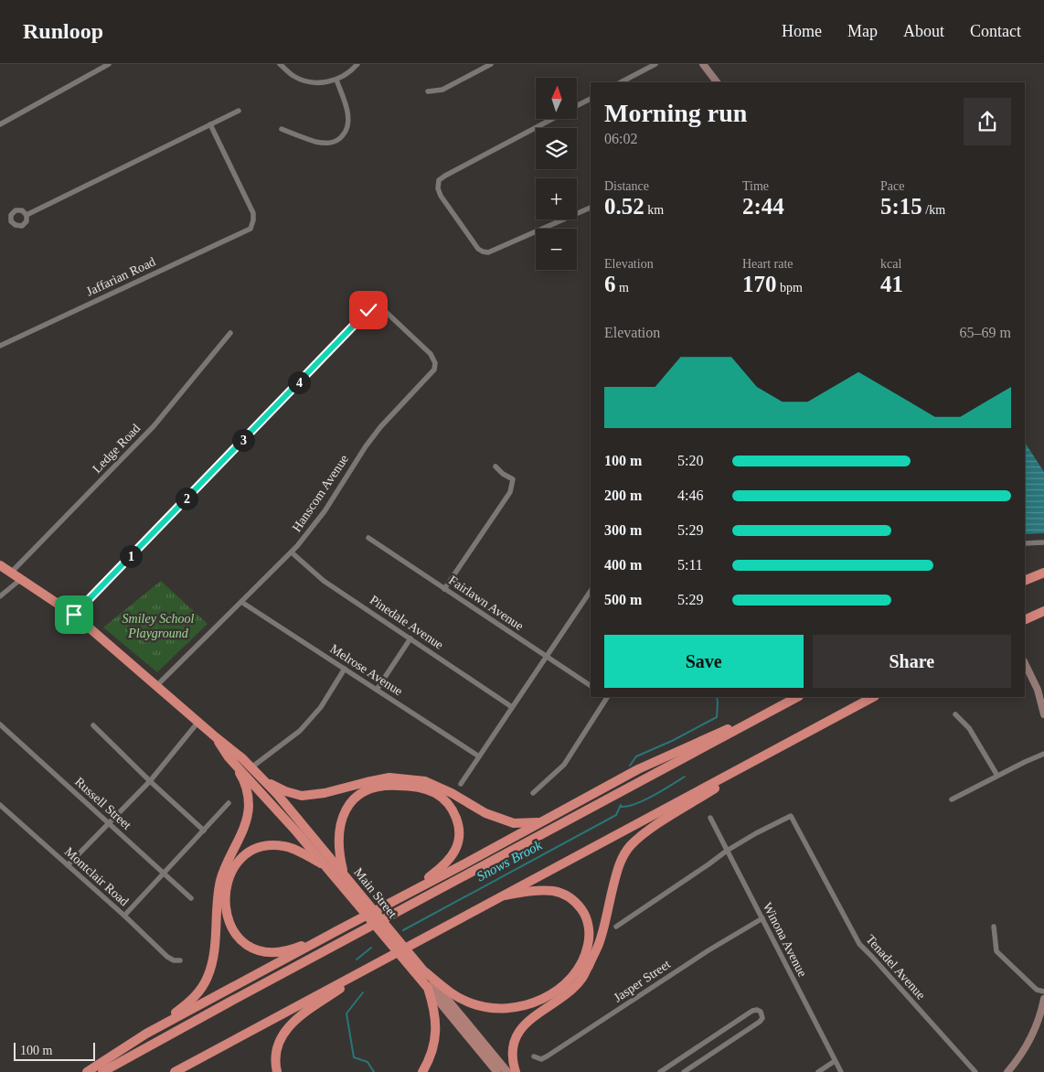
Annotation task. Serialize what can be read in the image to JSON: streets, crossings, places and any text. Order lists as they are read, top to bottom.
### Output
{
  "streets": {
    "highway": ["Main Street"],
    "street": [
      "Jaffarian Road",
      "Ledge Road",
      "Hanscom Avenue",
      "Fairlawn Avenue",
      "Pinedale Avenue",
      "Melrose Avenue",
      "Russell Street",
      "Montclair Road",
      "Winona Avenue",
      "Tenadel Avenue",
      "Jasper Street"
    ]
  },
  "crossings": [
    ["Ledge Road", "Main Street"],
    ["Hanscom Avenue", "Pinedale Avenue"],
    ["Hanscom Avenue", "Melrose Avenue"],
    ["Hanscom Avenue", "Main Street"],
    ["Winona Avenue", "Tenadel Avenue"],
    ["Winona Avenue", "Jasper Street"]
  ],
  "water": ["Snows Brook"],
  "parks": ["Smiley School Playground"],
  "scale_bar": "100 m",
  "north": "top",
  "page": {
    "header": "Runloop",
    "nav": [
      "Home",
      "Map",
      "About",
      "Contact"
    ],
    "map_buttons": ["+", "−"],
    "heading": ["Morning run", "06:02"],
    "stats": [
      ["Distance", "0.52 km"],
      ["Time", "2:44"],
      ["Pace", "5:15 /km"],
      ["Elevation", "6 m"],
      ["Heart rate", "170 bpm"],
      ["kcal", "41"]
    ],
    "chart": ["Elevation", "65–69 m"],
    "pins": [
      "4",
      "3",
      "2",
      "1"
    ],
    "list": [
      {
        "name": "100 m",
        "note": "5:20"
      },
      {
        "name": "200 m",
        "note": "4:46"
      },
      {
        "name": "300 m",
        "note": "5:29"
      },
      {
        "name": "400 m",
        "note": "5:11"
      },
      {
        "name": "500 m",
        "note": "5:29"
      }
    ],
    "buttons": ["Save", "Share"],
    "scale": "100 m"
  }
}
